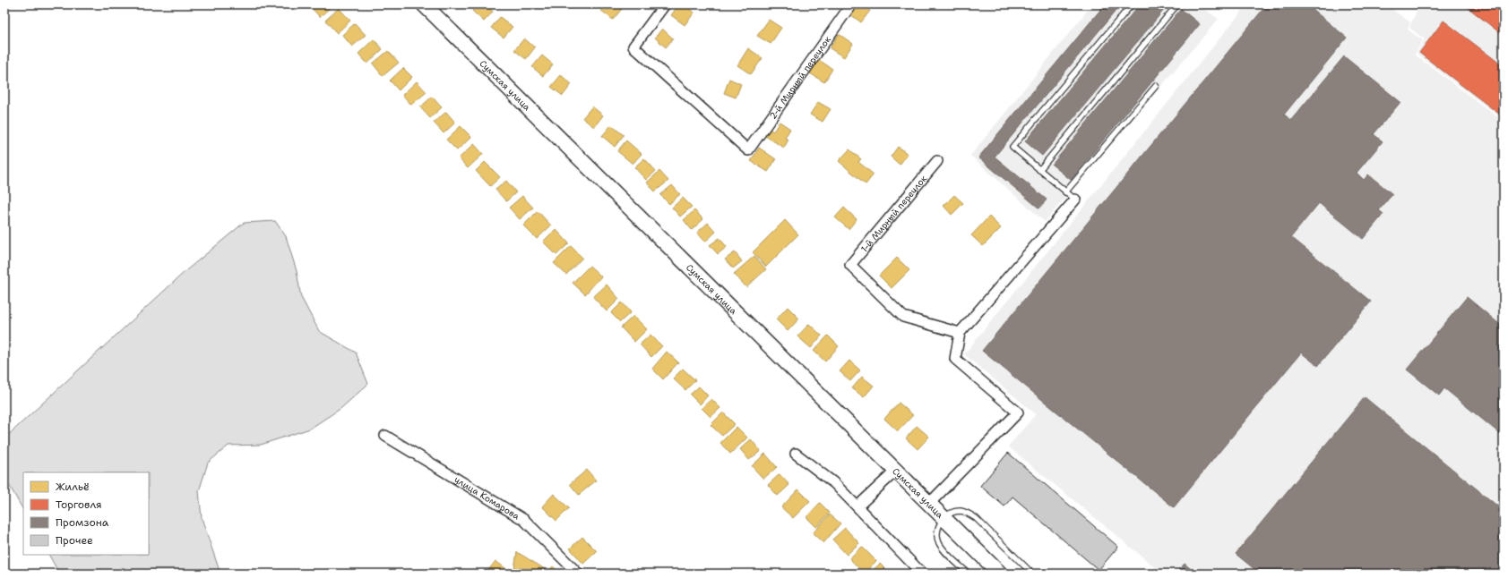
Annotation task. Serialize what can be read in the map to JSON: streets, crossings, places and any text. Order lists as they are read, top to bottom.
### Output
{
  "streets": {
    "main road": ["Сумская улица"],
    "street": ["2-й Мирный переулок", "1-й Мирный переулок", "улица Комарова"]
  },
  "legend": [
    "Жильё",
    "Торговля",
    "Промзона",
    "Прочее"
  ]
}
